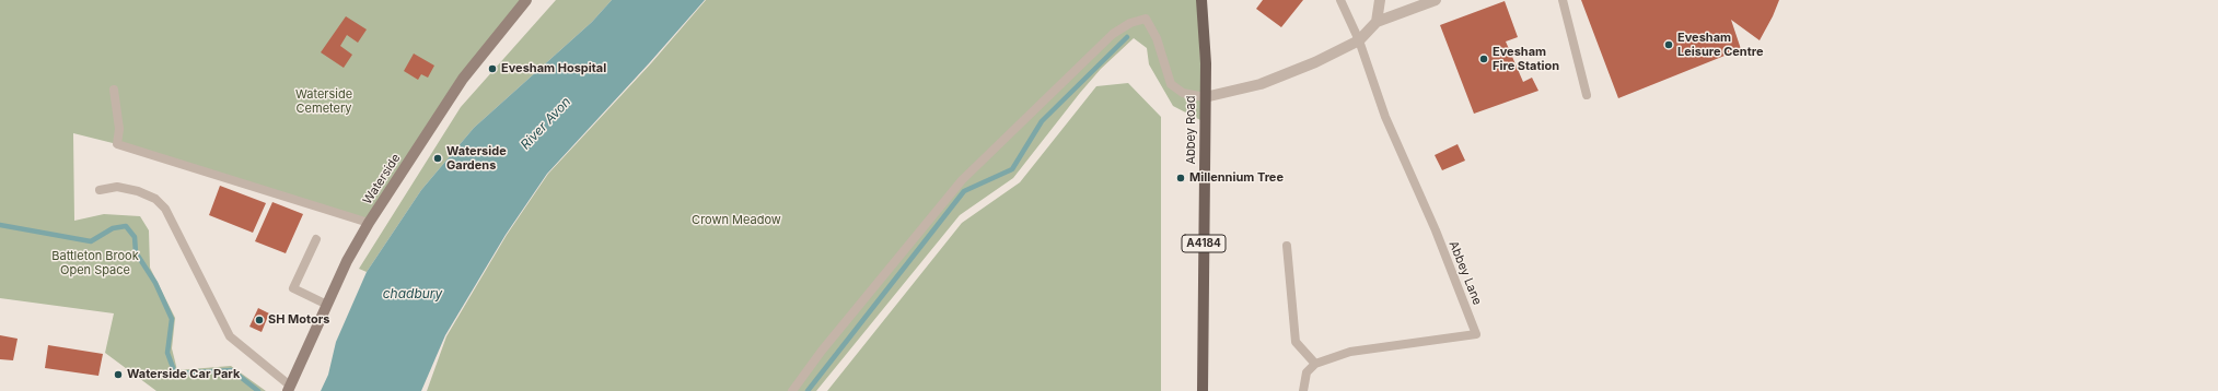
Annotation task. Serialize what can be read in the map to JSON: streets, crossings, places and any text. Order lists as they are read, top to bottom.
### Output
{
  "streets": {
    "main road": ["Abbey Road", "Waterside", "A4184"],
    "lane": ["Abbey Lane"]
  },
  "water": ["River Avon", "chadbury"],
  "parks": ["Waterside Cemetery", "Crown Meadow", "Battleton Brook Open Space"],
  "places": [
    "Evesham Leisure Centre",
    "Evesham Fire Station",
    "Evesham Hospital",
    "Waterside Gardens",
    "Millennium Tree",
    "SH Motors",
    "Waterside Car Park"
  ]
}
